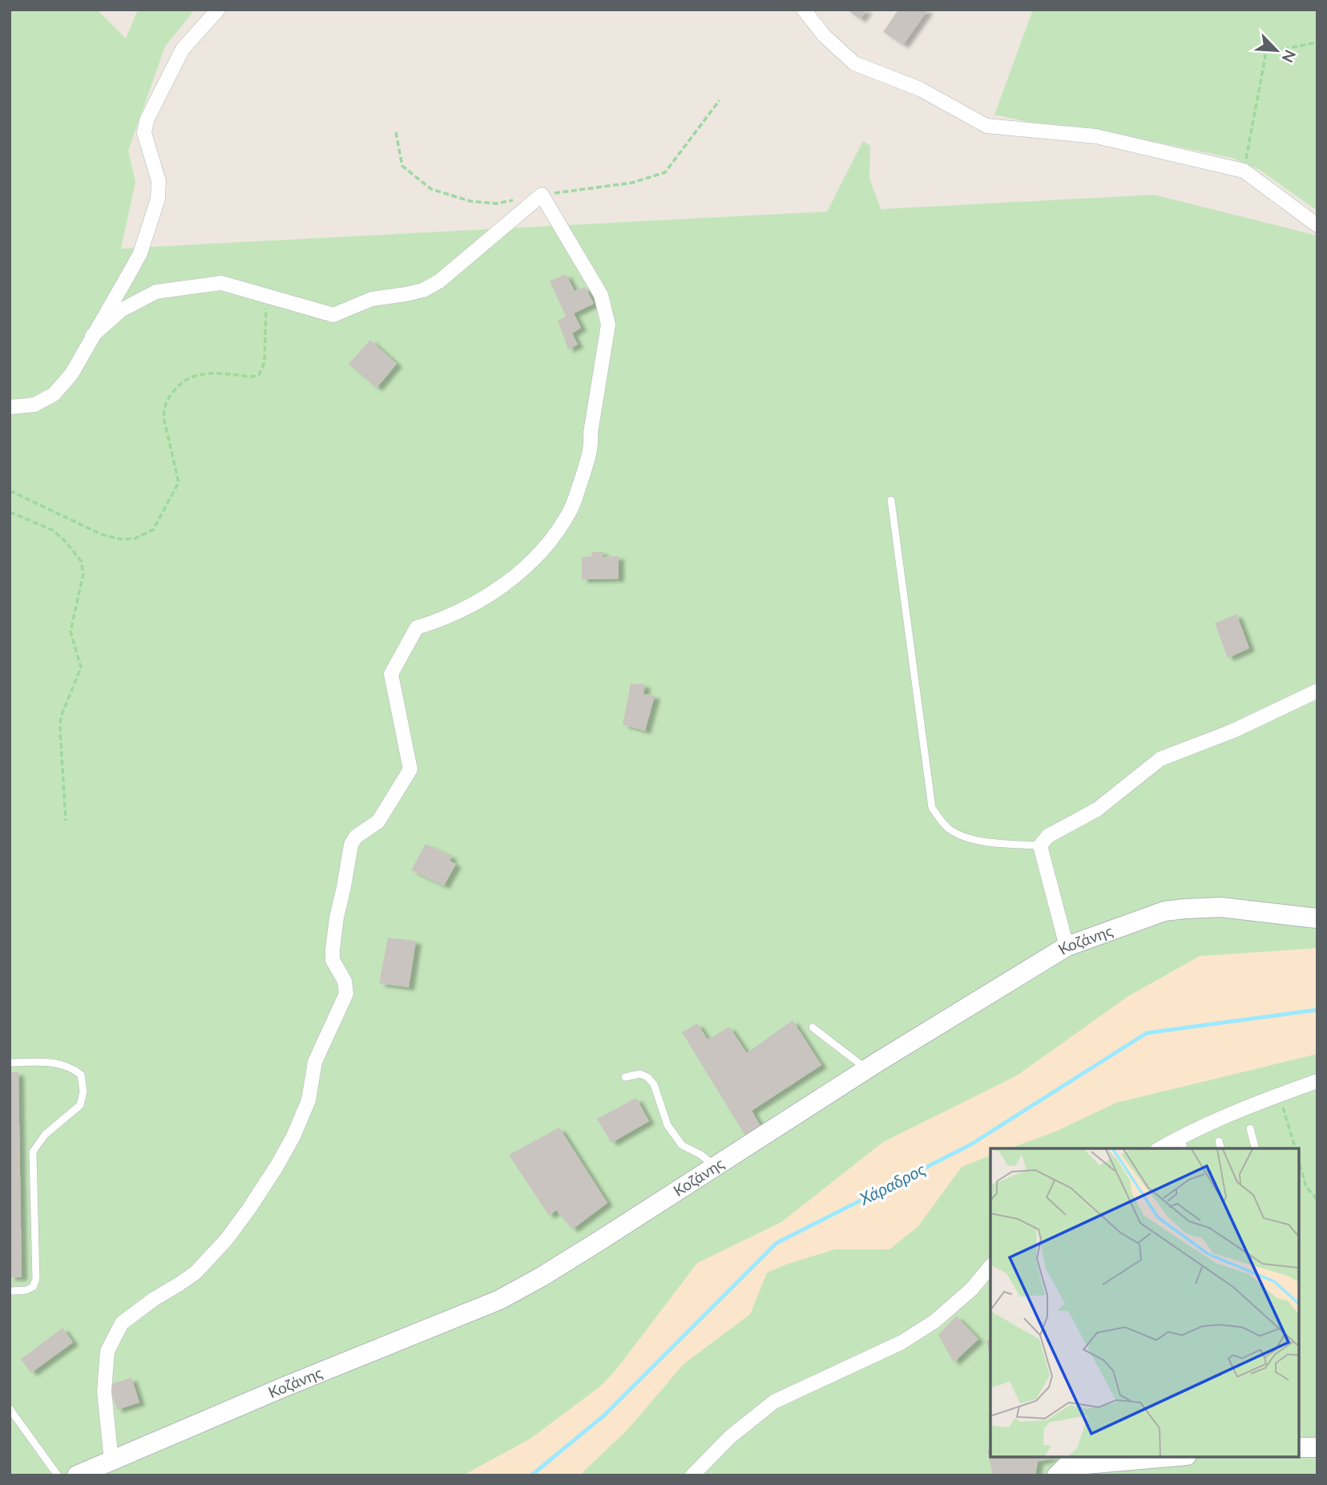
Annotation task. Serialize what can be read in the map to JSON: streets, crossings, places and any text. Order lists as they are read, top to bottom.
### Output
{
  "streets": {
    "street": ["Κοζάνης"]
  },
  "water": ["Χάραδρος"],
  "north": "bottom right"
}
